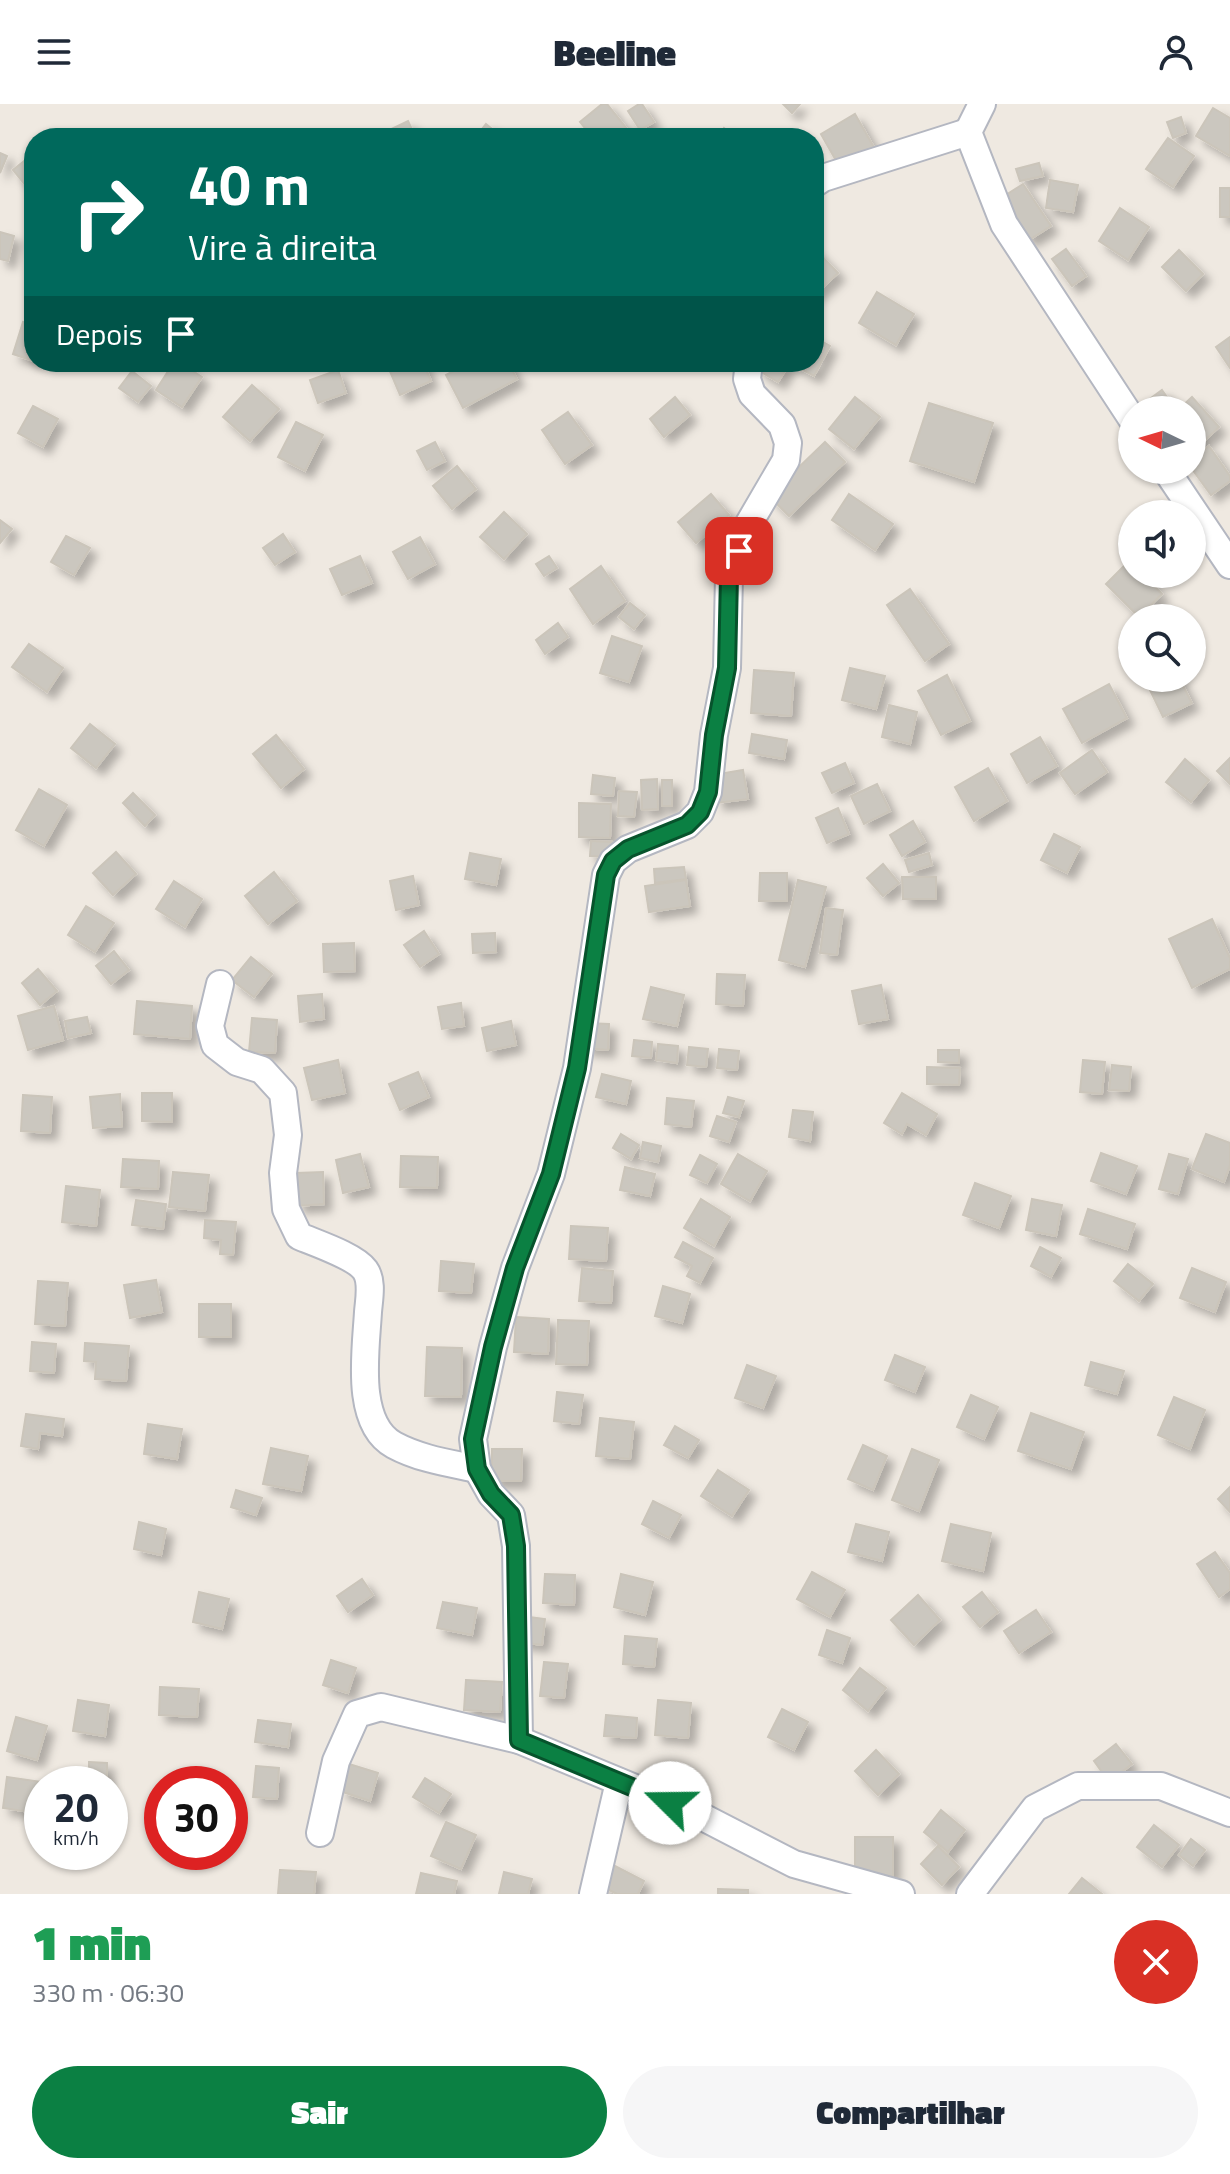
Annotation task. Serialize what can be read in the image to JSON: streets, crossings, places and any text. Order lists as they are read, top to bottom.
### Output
{
  "north": "left",
  "page": {
    "header": "Beeline",
    "turn": ["40 m", "Vire à direita"],
    "then": "Depois",
    "speed": "20 km/h",
    "limit": "30",
    "heading": ["1 min", "330 m · 06:30"],
    "buttons": ["Sair", "Compartilhar"]
  }
}
